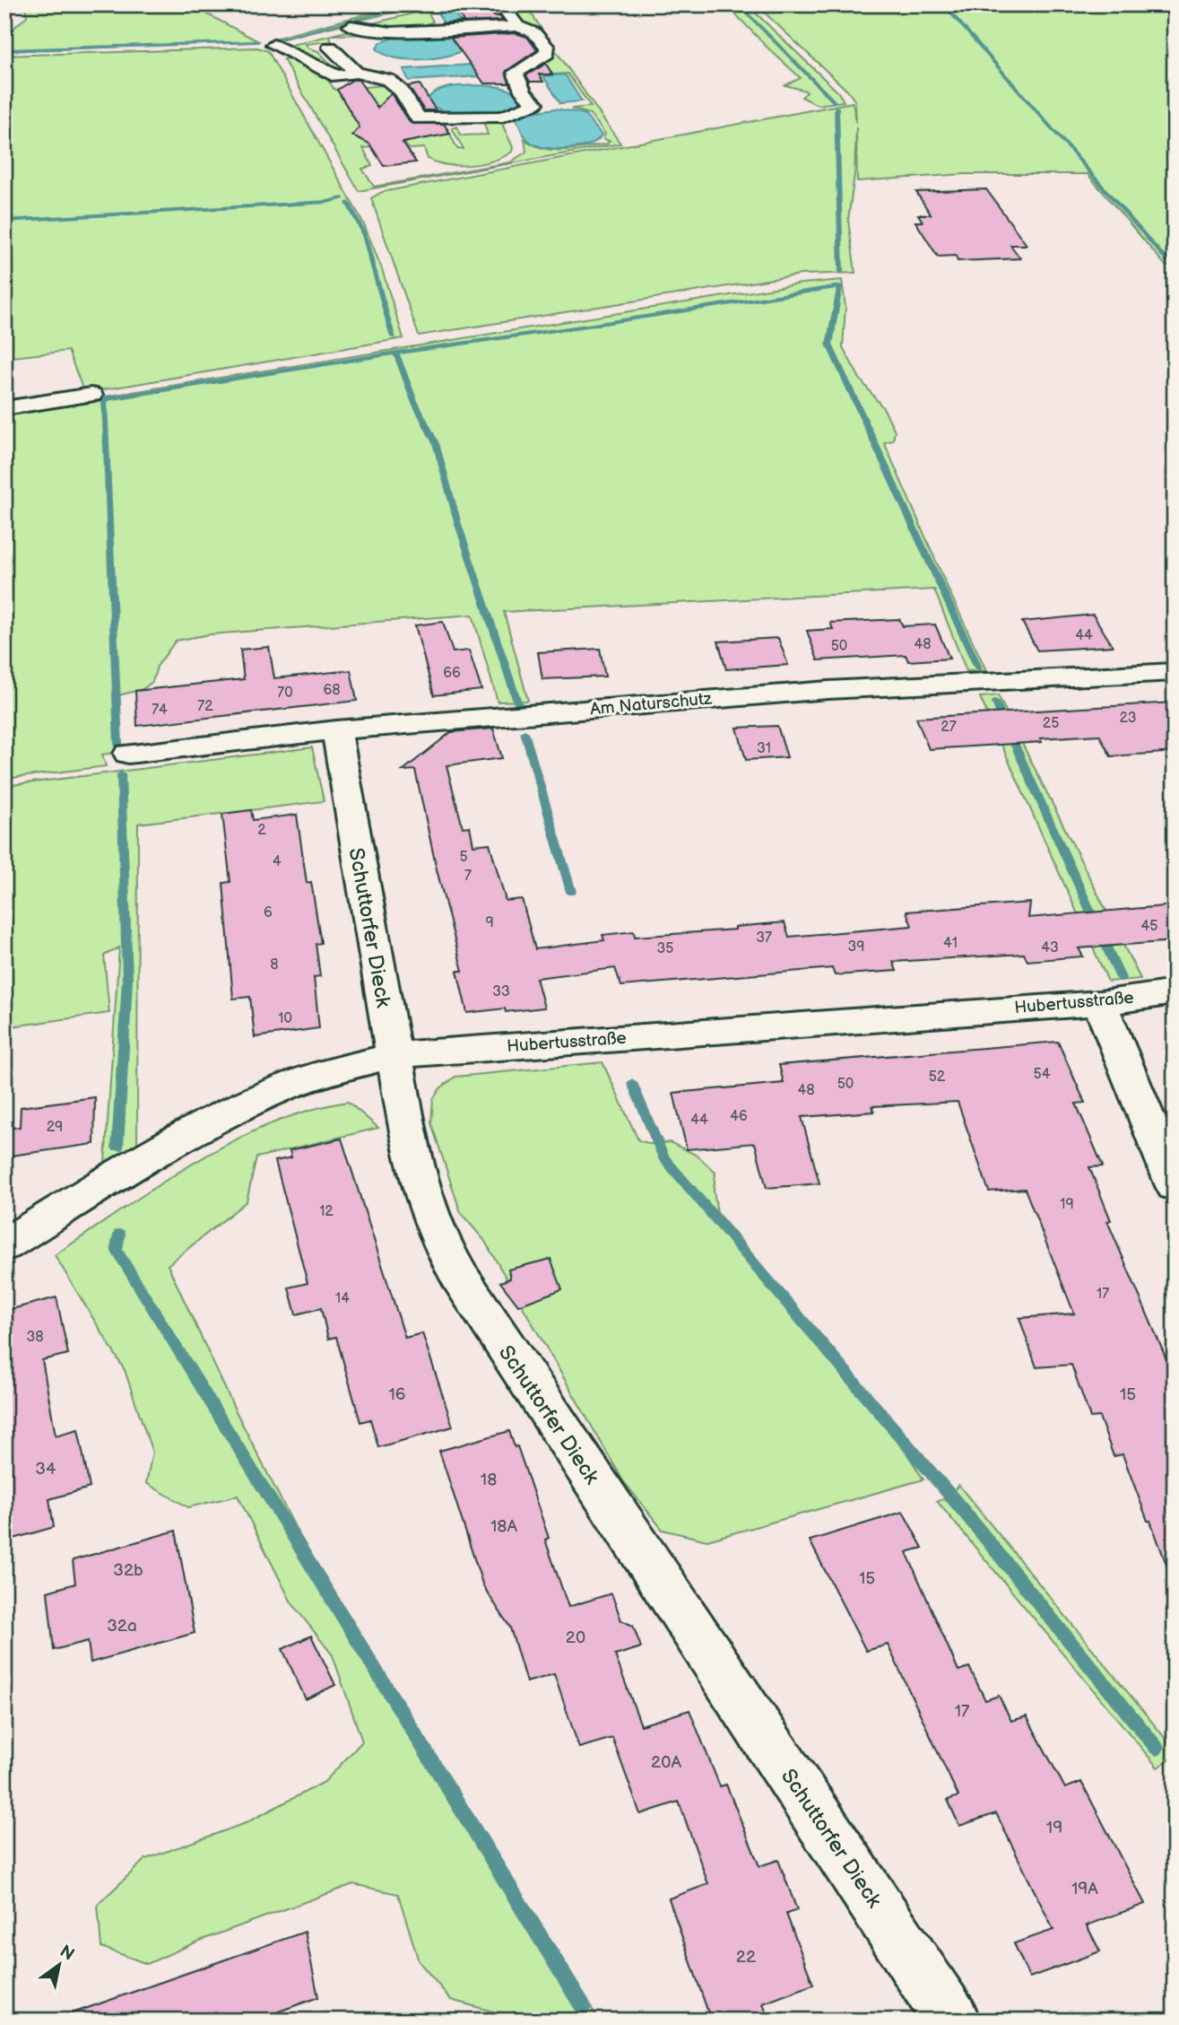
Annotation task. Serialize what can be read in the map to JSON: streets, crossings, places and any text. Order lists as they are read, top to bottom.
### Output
{
  "streets": {
    "street": ["Am Naturschutz", "Schuttorfer Dieck", "Hubertusstraße"]
  },
  "crossings": [
    ["Am Naturschutz", "Schuttorfer Dieck"],
    ["Schuttorfer Dieck", "Hubertusstraße"]
  ],
  "house_numbers": [
    "44",
    "48",
    "50",
    "66",
    "68",
    "70",
    "72",
    "74",
    "23",
    "25",
    "27",
    "31",
    "2",
    "5",
    "4",
    "7",
    "6",
    "9",
    "45",
    "37",
    "41",
    "39",
    "43",
    "35",
    "8",
    "33",
    "10",
    "54",
    "52",
    "50",
    "48",
    "46",
    "44",
    "29",
    "19",
    "12",
    "17",
    "14",
    "38",
    "16",
    "15",
    "34",
    "18",
    "18A",
    "32b",
    "15",
    "32a",
    "20",
    "17",
    "20A",
    "19",
    "19A",
    "22"
  ],
  "north": "top right"
}
